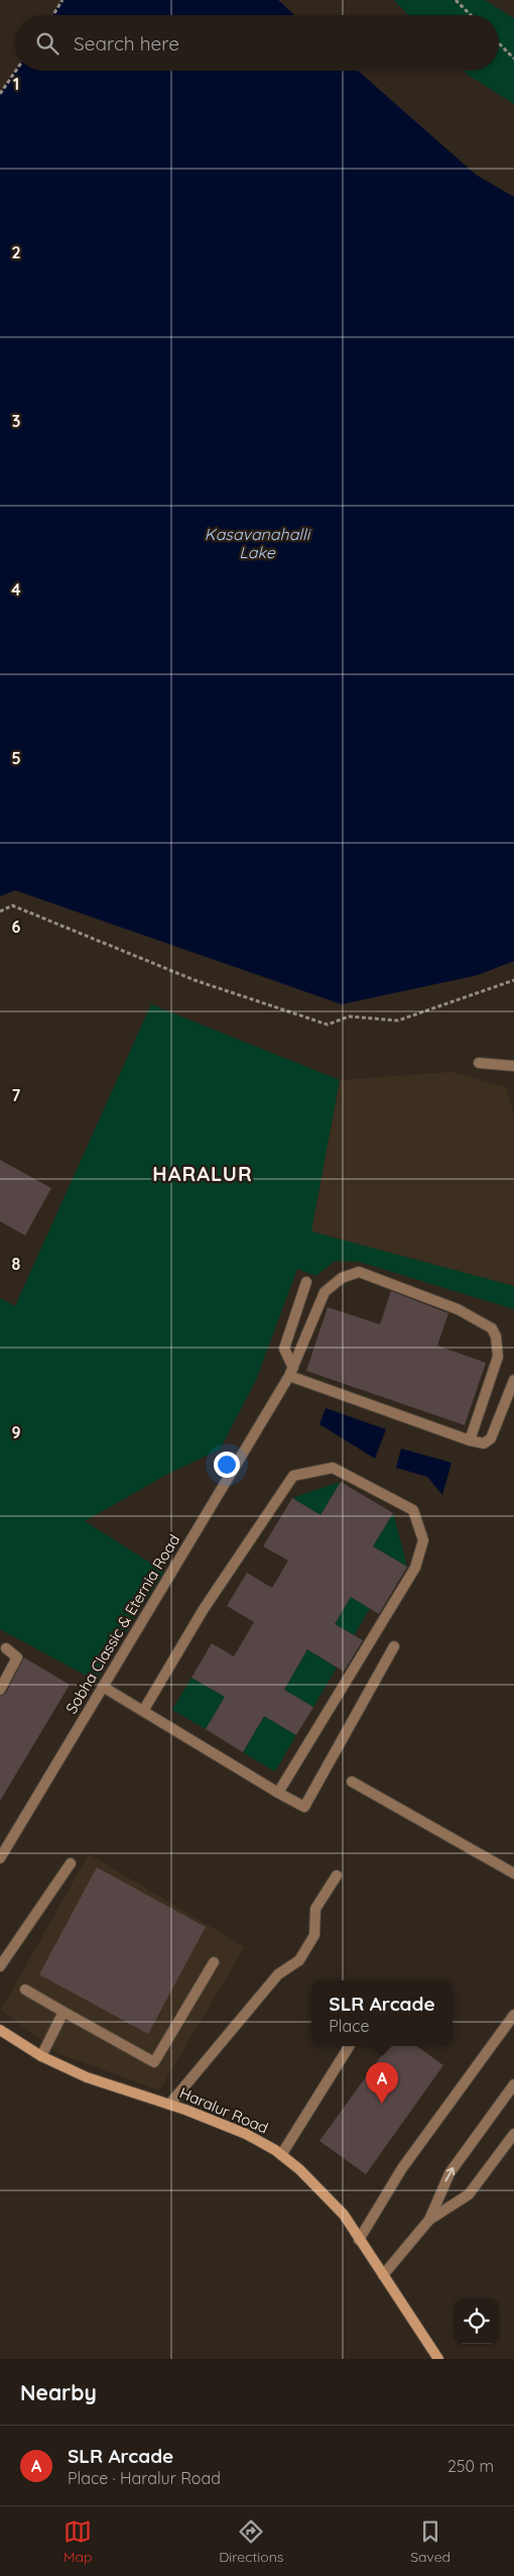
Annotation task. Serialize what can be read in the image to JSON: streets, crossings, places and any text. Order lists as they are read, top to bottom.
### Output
{
  "streets": {
    "street": ["Sobha Classic & Eternia Road", "Haralur Road"]
  },
  "districts": ["HARALUR"],
  "water": ["Kasavanahalli Lake"],
  "page": {
    "search": "Search here",
    "popup": ["SLR Arcade", "Place"],
    "pins": "A",
    "heading": "Nearby",
    "list": [
      {
        "mark": "A",
        "name": "SLR Arcade",
        "note": "Place · Haralur Road",
        "value": "250 m"
      }
    ],
    "nav": ["Map", "Directions", "Saved"]
  },
  "grid": {
    "rows": [
      "1",
      "2",
      "3",
      "4",
      "5",
      "6",
      "7",
      "8",
      "9"
    ]
  }
}
